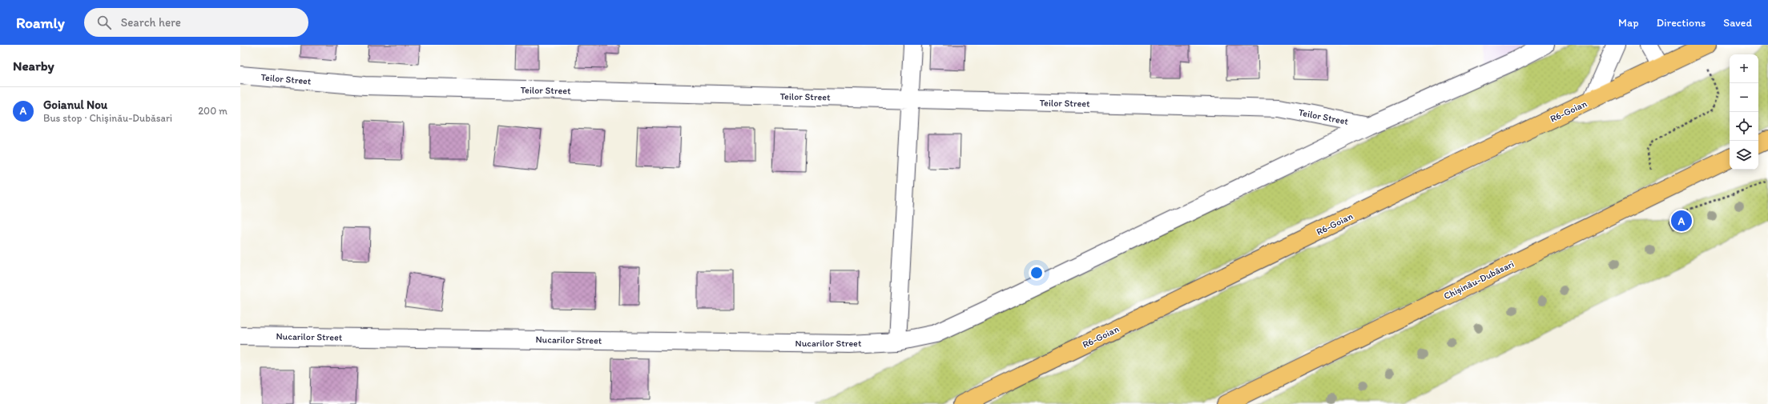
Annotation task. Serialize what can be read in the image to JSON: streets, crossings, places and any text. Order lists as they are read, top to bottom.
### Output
{
  "streets": {
    "main road": ["R6-Goian", "Chișinău-Dubăsari"],
    "street": ["Teilor Street", "Nucarilor Street"]
  },
  "crossings": [
    ["Teilor Street", "Nucarilor Street"]
  ],
  "page": {
    "header": "Roamly",
    "search": "Search here",
    "nav": ["Map", "Directions", "Saved"],
    "heading": "Nearby",
    "map_buttons": ["+", "−"],
    "list": [
      {
        "mark": "A",
        "name": "Goianul Nou",
        "note": "Bus stop · Chișinău-Dubăsari",
        "value": "200 m"
      }
    ],
    "pins": "A"
  }
}
